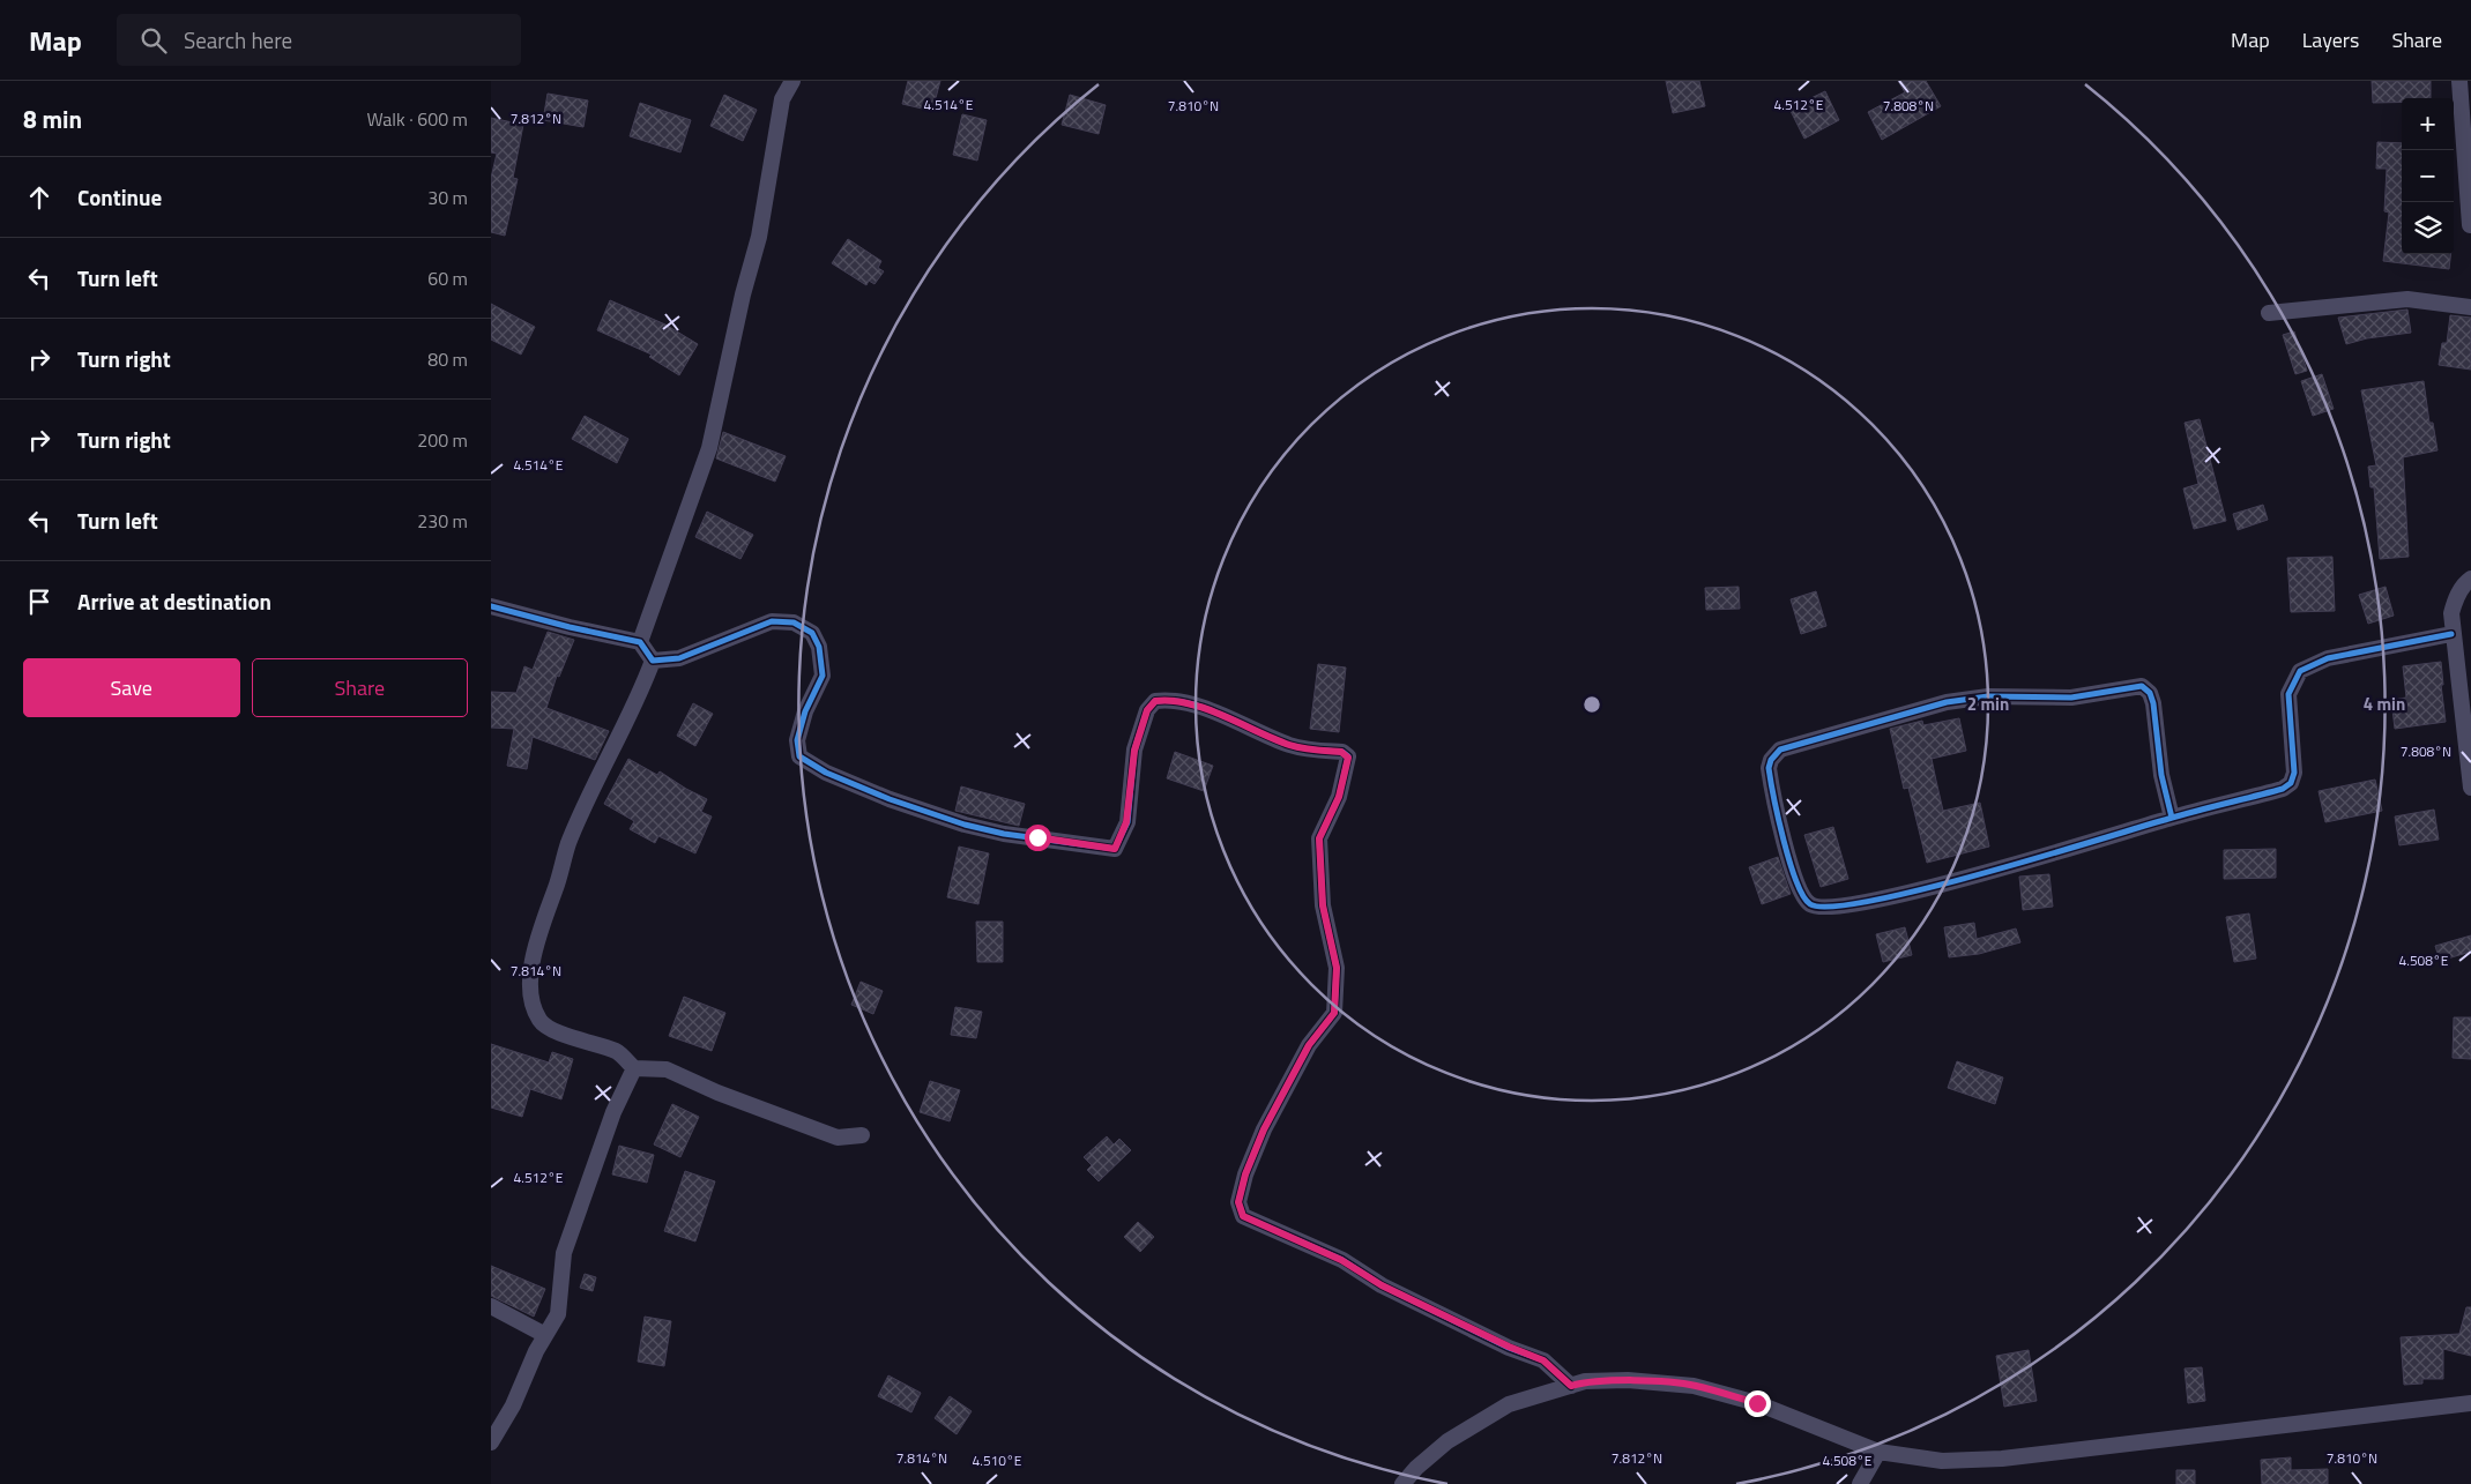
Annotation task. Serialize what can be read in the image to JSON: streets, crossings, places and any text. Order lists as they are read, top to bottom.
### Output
{
  "page": {
    "header": "Map",
    "search": "Search here",
    "nav": ["Map", "Layers", "Share"],
    "heading": ["8 min", "Walk · 600 m"],
    "map_buttons": ["+", "−"],
    "list": [
      ["Continue", "30 m"],
      ["Turn left", "60 m"],
      ["Turn right", "80 m"],
      ["Turn right", "200 m"],
      ["Turn left", "230 m"],
      "Arrive at destination"
    ],
    "buttons": ["Save", "Share"]
  },
  "coordinates": [
    "4.514°E",
    "4.512°E",
    "7.810°N",
    "7.808°N",
    "7.812°N",
    "4.508°E",
    "7.814°N",
    "4.510°E"
  ],
  "rings": ["2 min", "4 min"]
}
